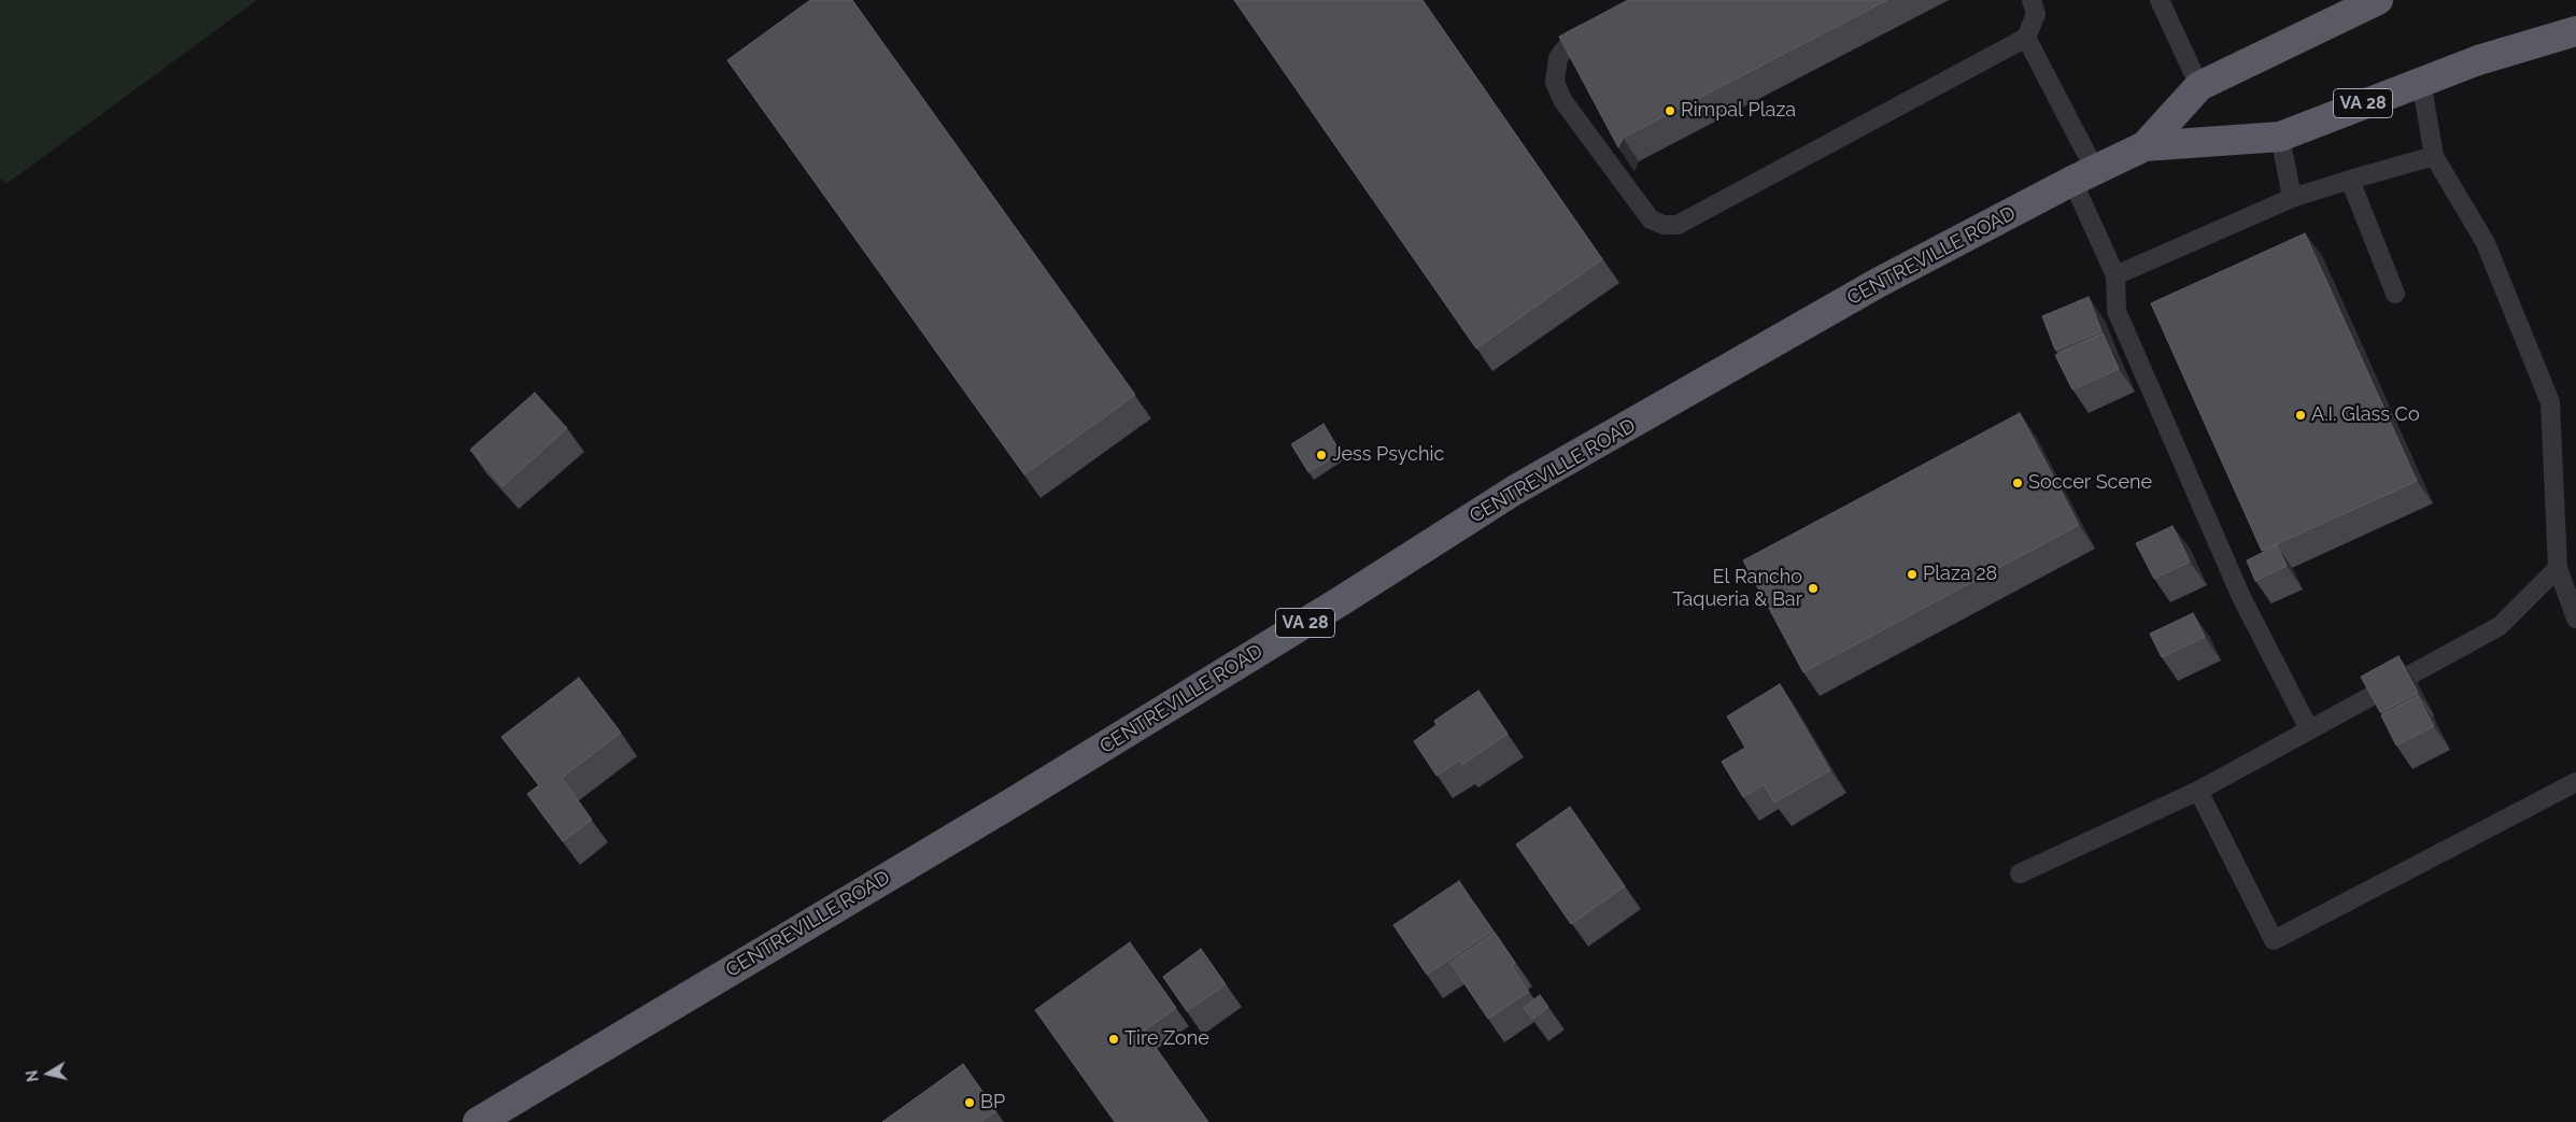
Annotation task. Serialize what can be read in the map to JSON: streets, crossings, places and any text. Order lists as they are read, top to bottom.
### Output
{
  "streets": {
    "highway": ["VA 28", "CENTREVILLE ROAD"]
  },
  "places": [
    "Rimpal Plaza",
    "A.I. Glass Co",
    "Jess Psychic",
    "Soccer Scene",
    "Plaza 28",
    "El Rancho Taqueria & Bar",
    "Tire Zone",
    "BP"
  ],
  "north": "left"
}
